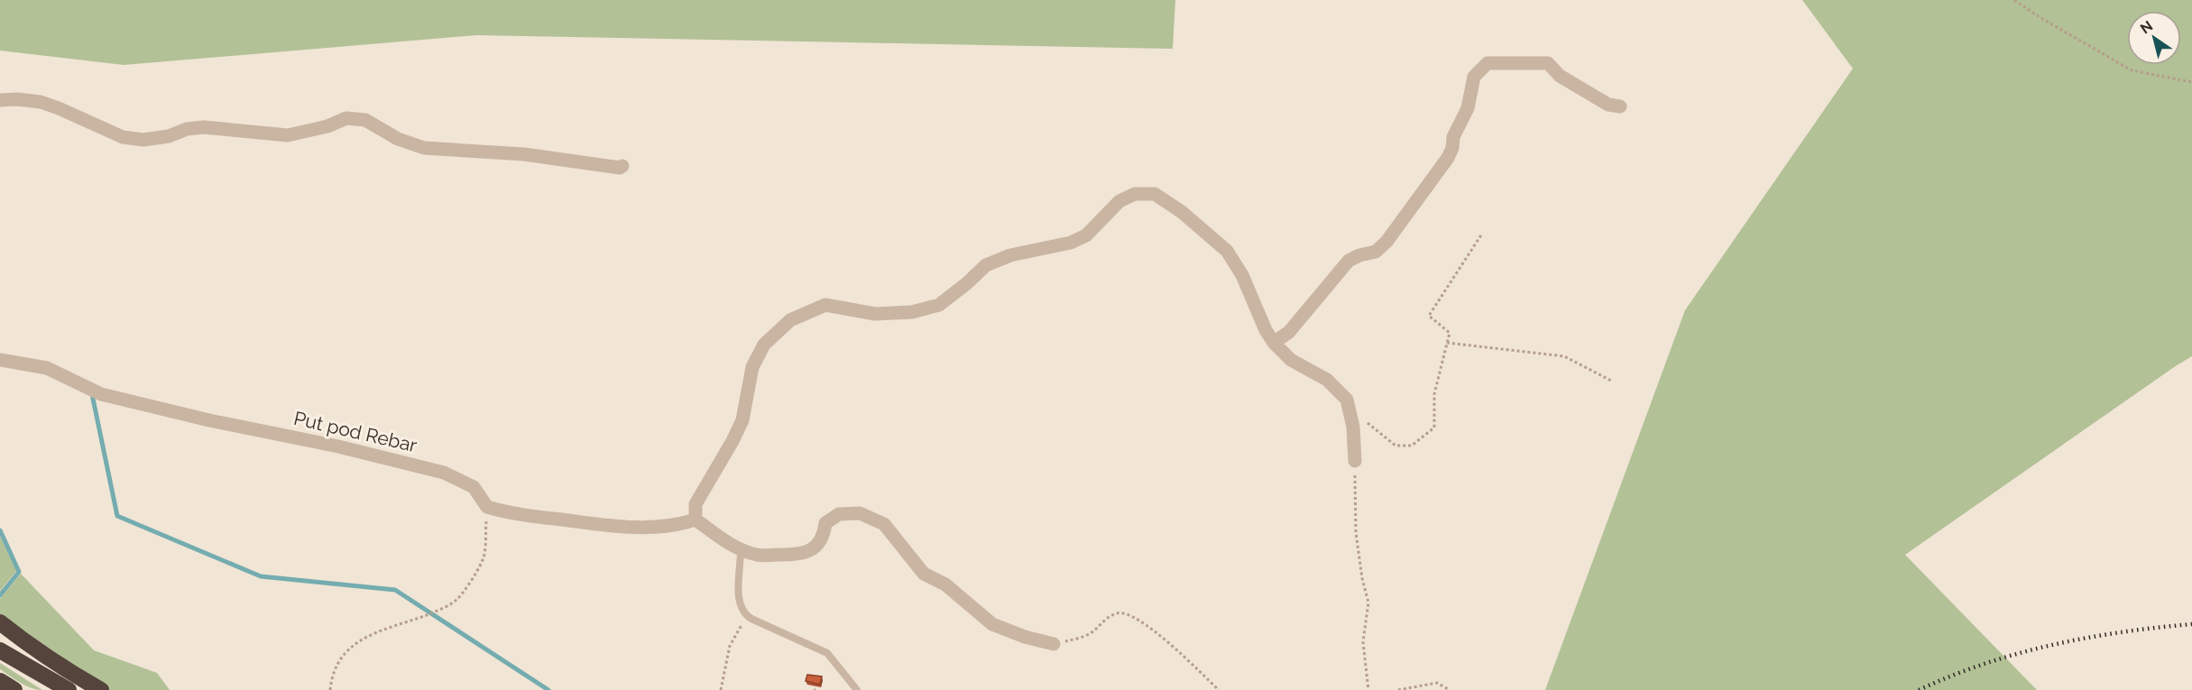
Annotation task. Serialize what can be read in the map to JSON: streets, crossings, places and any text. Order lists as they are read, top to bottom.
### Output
{
  "streets": {
    "street": ["Put pod Rebar"]
  },
  "north": "top left"
}
